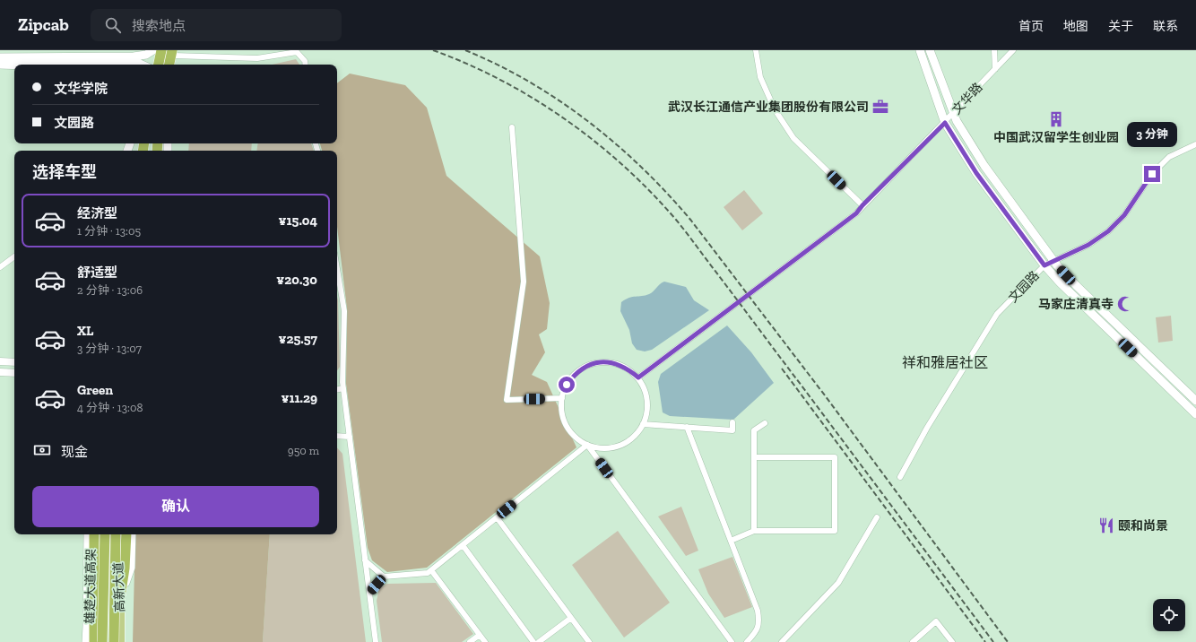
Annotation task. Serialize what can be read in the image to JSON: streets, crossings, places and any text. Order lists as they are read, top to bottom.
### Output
{
  "streets": {
    "highway": ["雄楚大道高架"],
    "main road": ["高新大道"],
    "street": ["文华路", "文园路"]
  },
  "crossings": [
    ["雄楚大道高架", "高新大道"]
  ],
  "districts": ["祥和雅居社区"],
  "places": {
    "office": ["武汉长江通信产业集团股份有限公司"],
    "building": ["中国武汉留学生创业园"],
    "mosque": ["马家庄清真寺"],
    "restaurant": ["颐和尚景"]
  },
  "page": {
    "header": "Zipcab",
    "search": "搜索地点",
    "nav": [
      "首页",
      "地图",
      "关于",
      "联系"
    ],
    "banner": ["文华学院", "文园路"],
    "bubble": "3 分钟",
    "heading": "选择车型",
    "list": [
      {
        "name": "经济型",
        "note": "1 分钟 · 13:05",
        "value": "¥15.04"
      },
      {
        "name": "舒适型",
        "note": "2 分钟 · 13:06",
        "value": "¥20.30"
      },
      {
        "name": "XL",
        "note": "3 分钟 · 13:07",
        "value": "¥25.57"
      },
      {
        "name": "Green",
        "note": "4 分钟 · 13:08",
        "value": "¥11.29"
      }
    ],
    "pay": ["现金", "950 m"],
    "buttons": "确认"
  }
}
